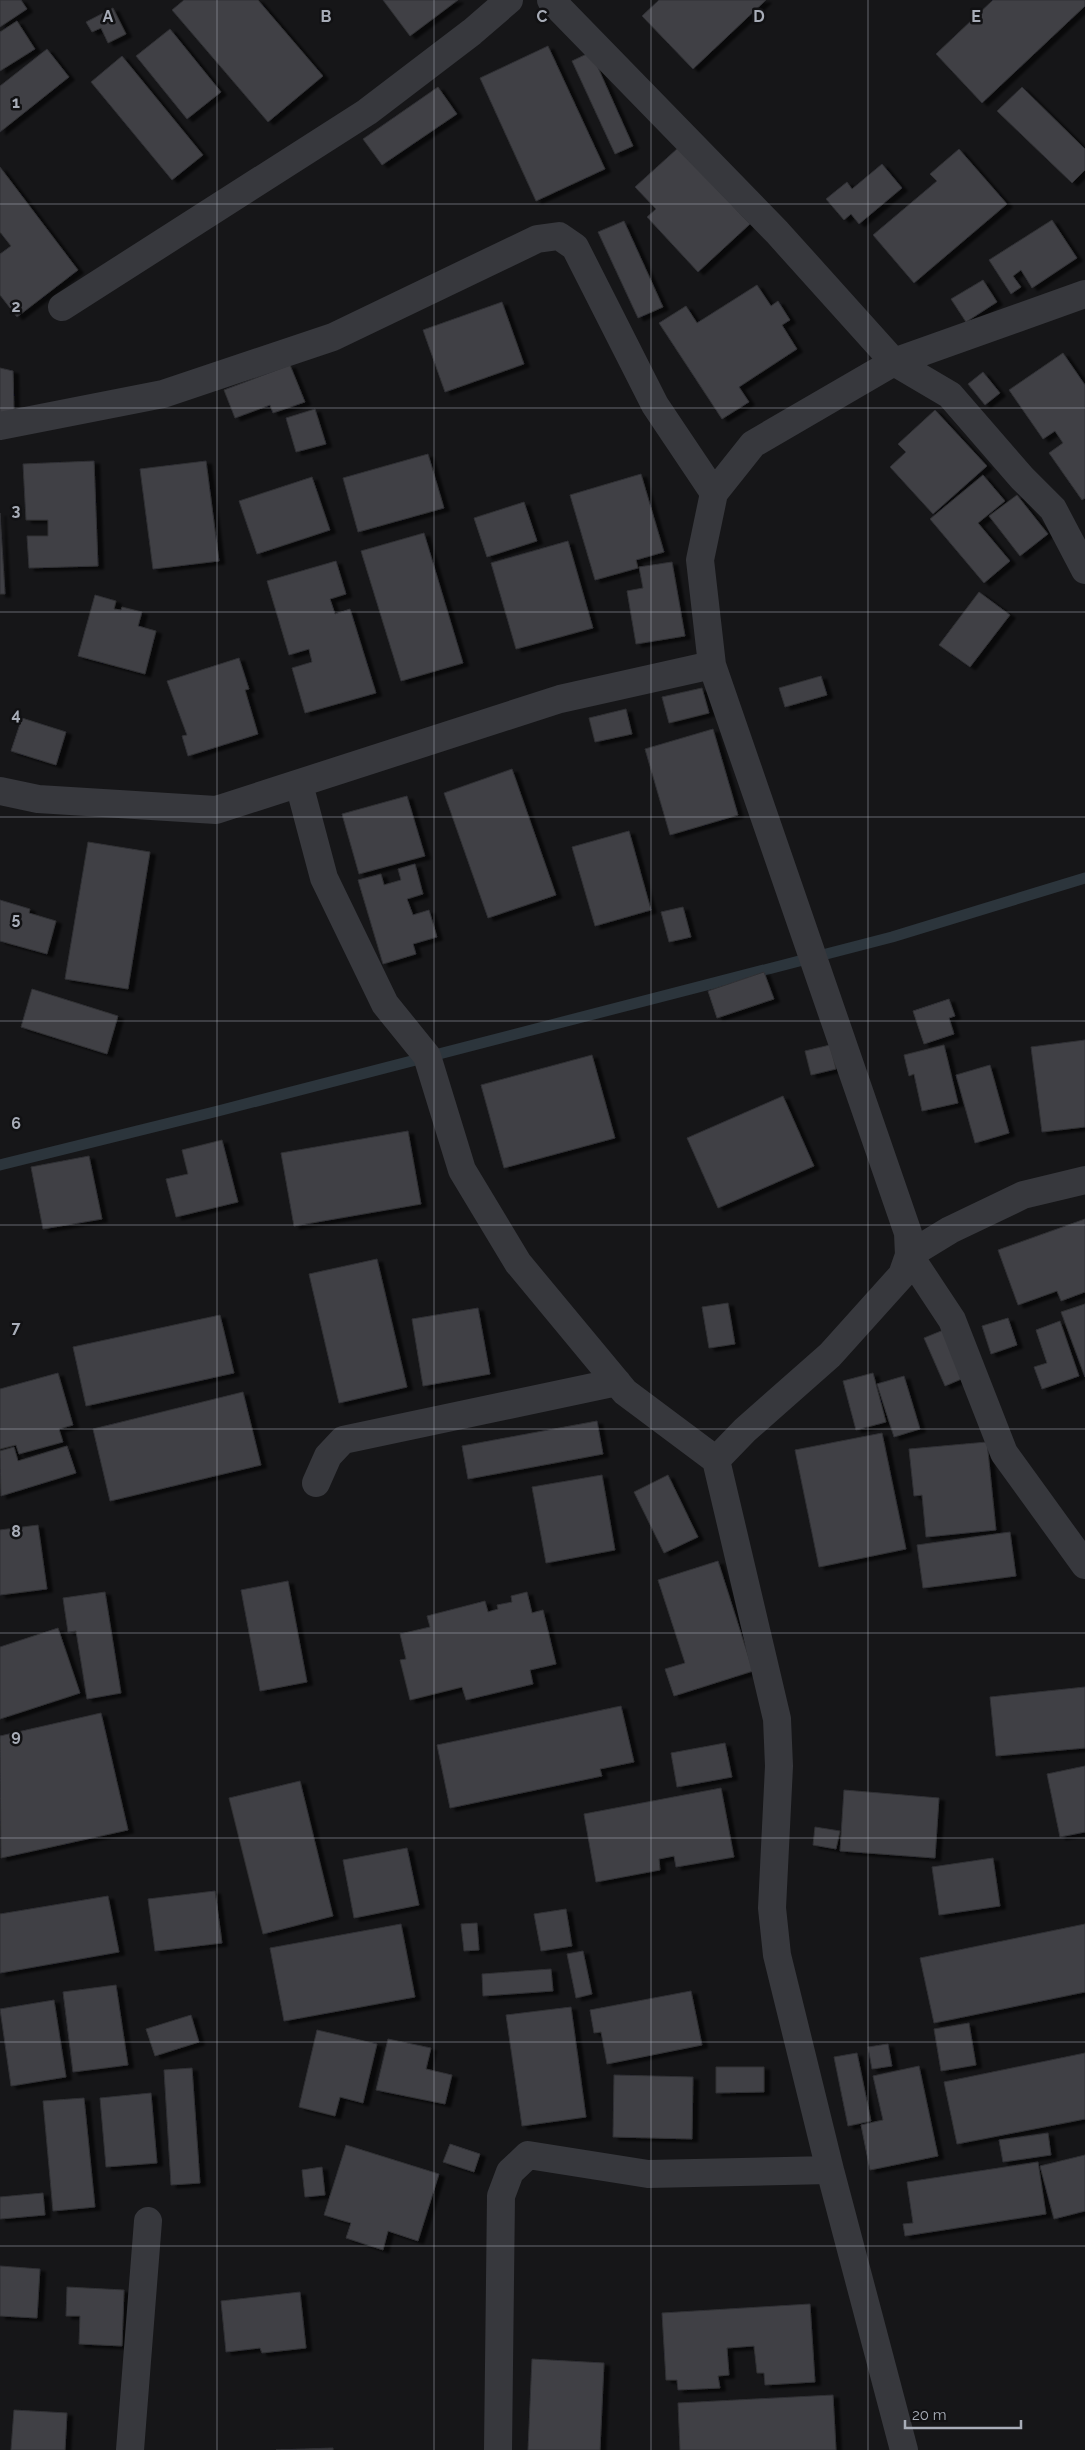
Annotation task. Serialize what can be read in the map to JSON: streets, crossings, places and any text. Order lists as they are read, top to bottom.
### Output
{
  "scale_bar": "20 m",
  "grid": {
    "columns": [
      "A",
      "B",
      "C",
      "D",
      "E"
    ],
    "rows": [
      "1",
      "2",
      "3",
      "4",
      "5",
      "6",
      "7",
      "8",
      "9"
    ]
  }
}
